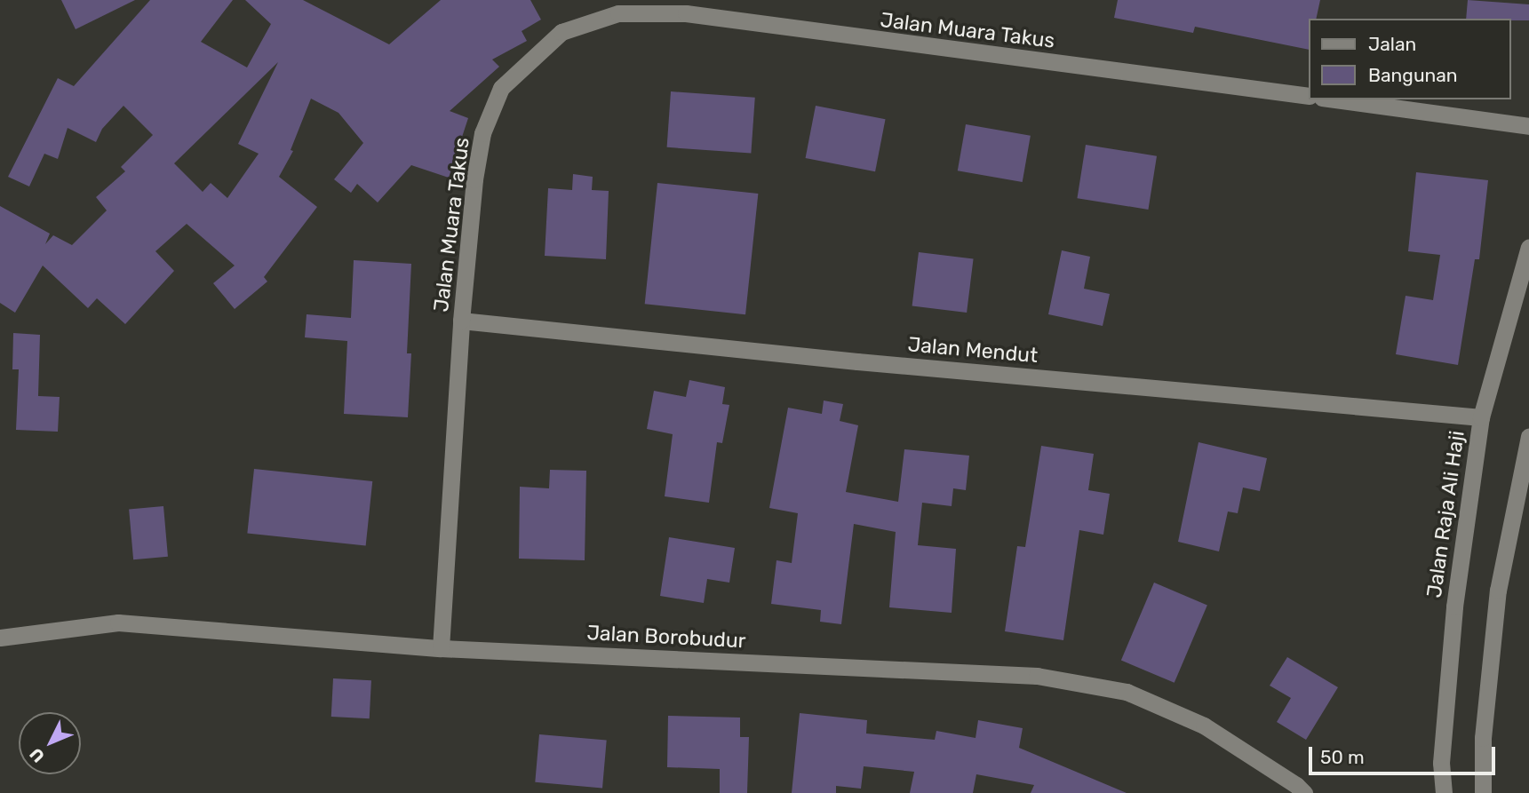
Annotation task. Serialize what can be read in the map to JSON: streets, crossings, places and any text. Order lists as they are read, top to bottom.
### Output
{
  "streets": {
    "street": [
      "Jalan Muara Takus",
      "Jalan Mendut",
      "Jalan Raja Ali Haji",
      "Jalan Borobudur"
    ]
  },
  "crossings": [
    ["Jalan Muara Takus", "Jalan Mendut"],
    ["Jalan Muara Takus", "Jalan Borobudur"],
    ["Jalan Mendut", "Jalan Raja Ali Haji"]
  ],
  "legend": ["Jalan", "Bangunan"],
  "scale_bar": "50 m",
  "north": "bottom left"
}
